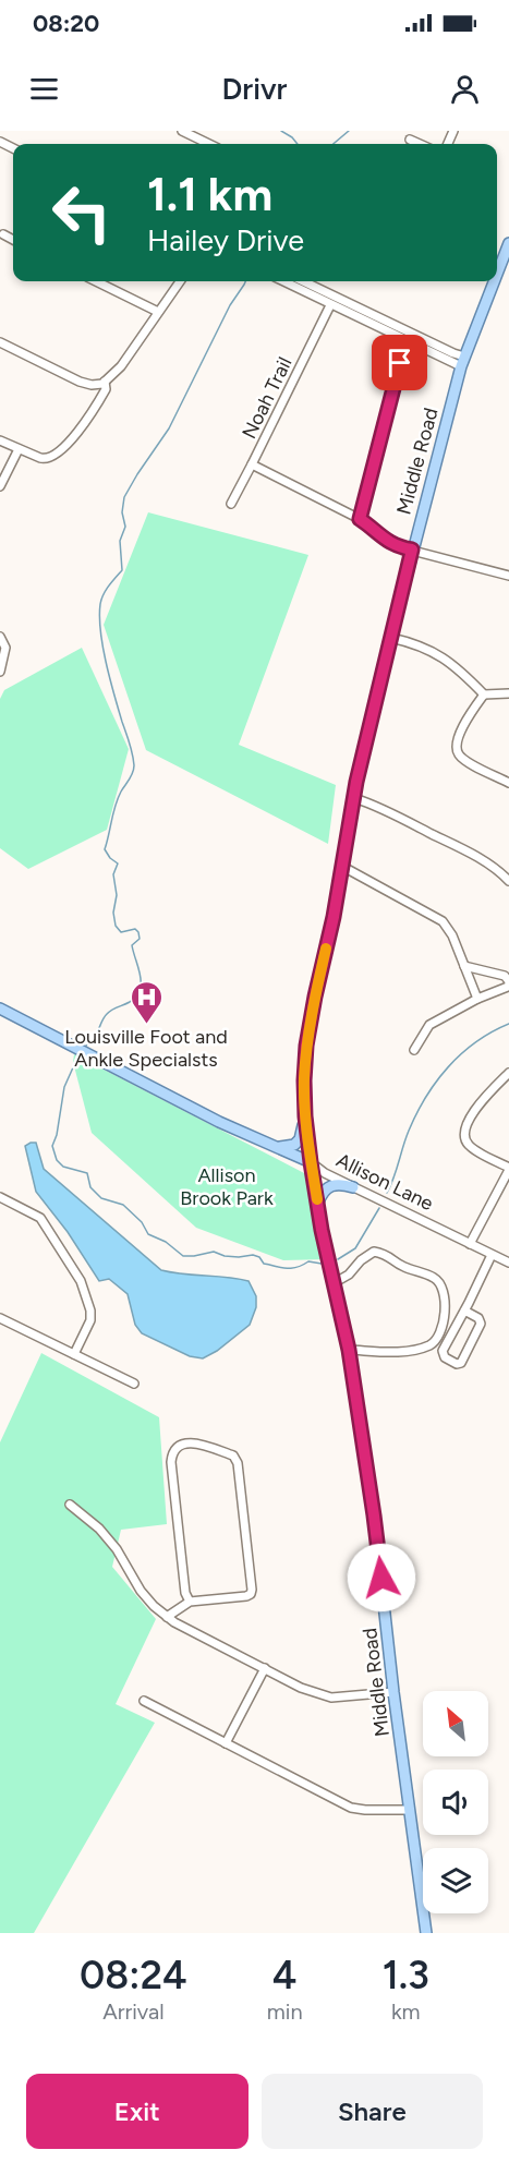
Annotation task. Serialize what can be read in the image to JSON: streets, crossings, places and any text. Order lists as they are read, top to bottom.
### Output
{
  "streets": {
    "main road": ["Middle Road", "Allison Lane"],
    "street": ["Noah Trail"]
  },
  "crossings": [
    ["Middle Road", "Allison Lane"]
  ],
  "parks": ["Allison Brook Park"],
  "places": {
    "hospital": ["Louisville Foot and Ankle Specialsts"]
  },
  "north": "top left",
  "page": {
    "status": "08:20",
    "header": "Drivr",
    "turn": ["1.1 km", "Hailey Drive"],
    "eta": [
      "08:24",
      "Arrival",
      "4",
      "min",
      "1.3",
      "km"
    ],
    "buttons": ["Exit", "Share"]
  }
}
